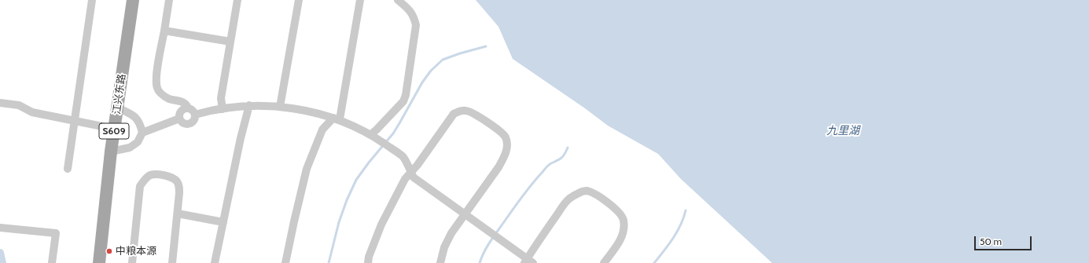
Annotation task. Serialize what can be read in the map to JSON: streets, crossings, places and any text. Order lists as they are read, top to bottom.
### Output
{
  "streets": {
    "main road": ["江兴东路", "S609"]
  },
  "water": ["九里湖"],
  "places": ["中粮本源"],
  "scale_bar": "50 m"
}
